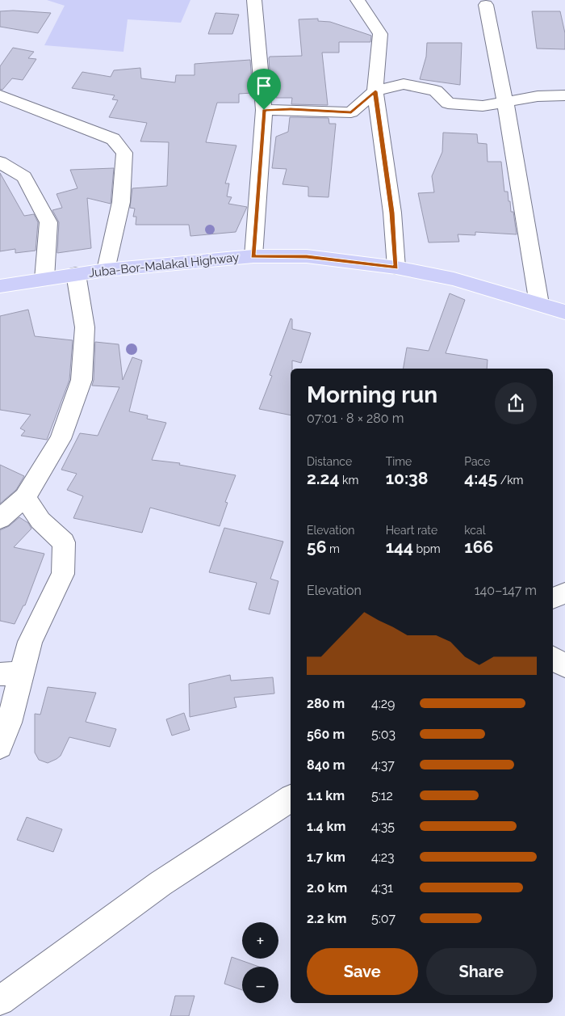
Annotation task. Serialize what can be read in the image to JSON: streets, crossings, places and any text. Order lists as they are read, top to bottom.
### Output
{
  "streets": {
    "main road": ["Juba-Bor-Malakal Highway"]
  },
  "page": {
    "heading": ["Morning run", "07:01 · 8 × 280 m"],
    "stats": [
      ["Distance", "2.24 km"],
      ["Time", "10:38"],
      ["Pace", "4:45 /km"],
      ["Elevation", "56 m"],
      ["Heart rate", "144 bpm"],
      ["kcal", "166"]
    ],
    "chart": ["Elevation", "140–147 m"],
    "list": [
      {
        "name": "280 m",
        "note": "4:29"
      },
      {
        "name": "560 m",
        "note": "5:03"
      },
      {
        "name": "840 m",
        "note": "4:37"
      },
      {
        "name": "1.1 km",
        "note": "5:12"
      },
      {
        "name": "1.4 km",
        "note": "4:35"
      },
      {
        "name": "1.7 km",
        "note": "4:23"
      },
      {
        "name": "2.0 km",
        "note": "4:31"
      },
      {
        "name": "2.2 km",
        "note": "5:07"
      }
    ],
    "map_buttons": ["+", "−"],
    "buttons": ["Save", "Share"]
  }
}
